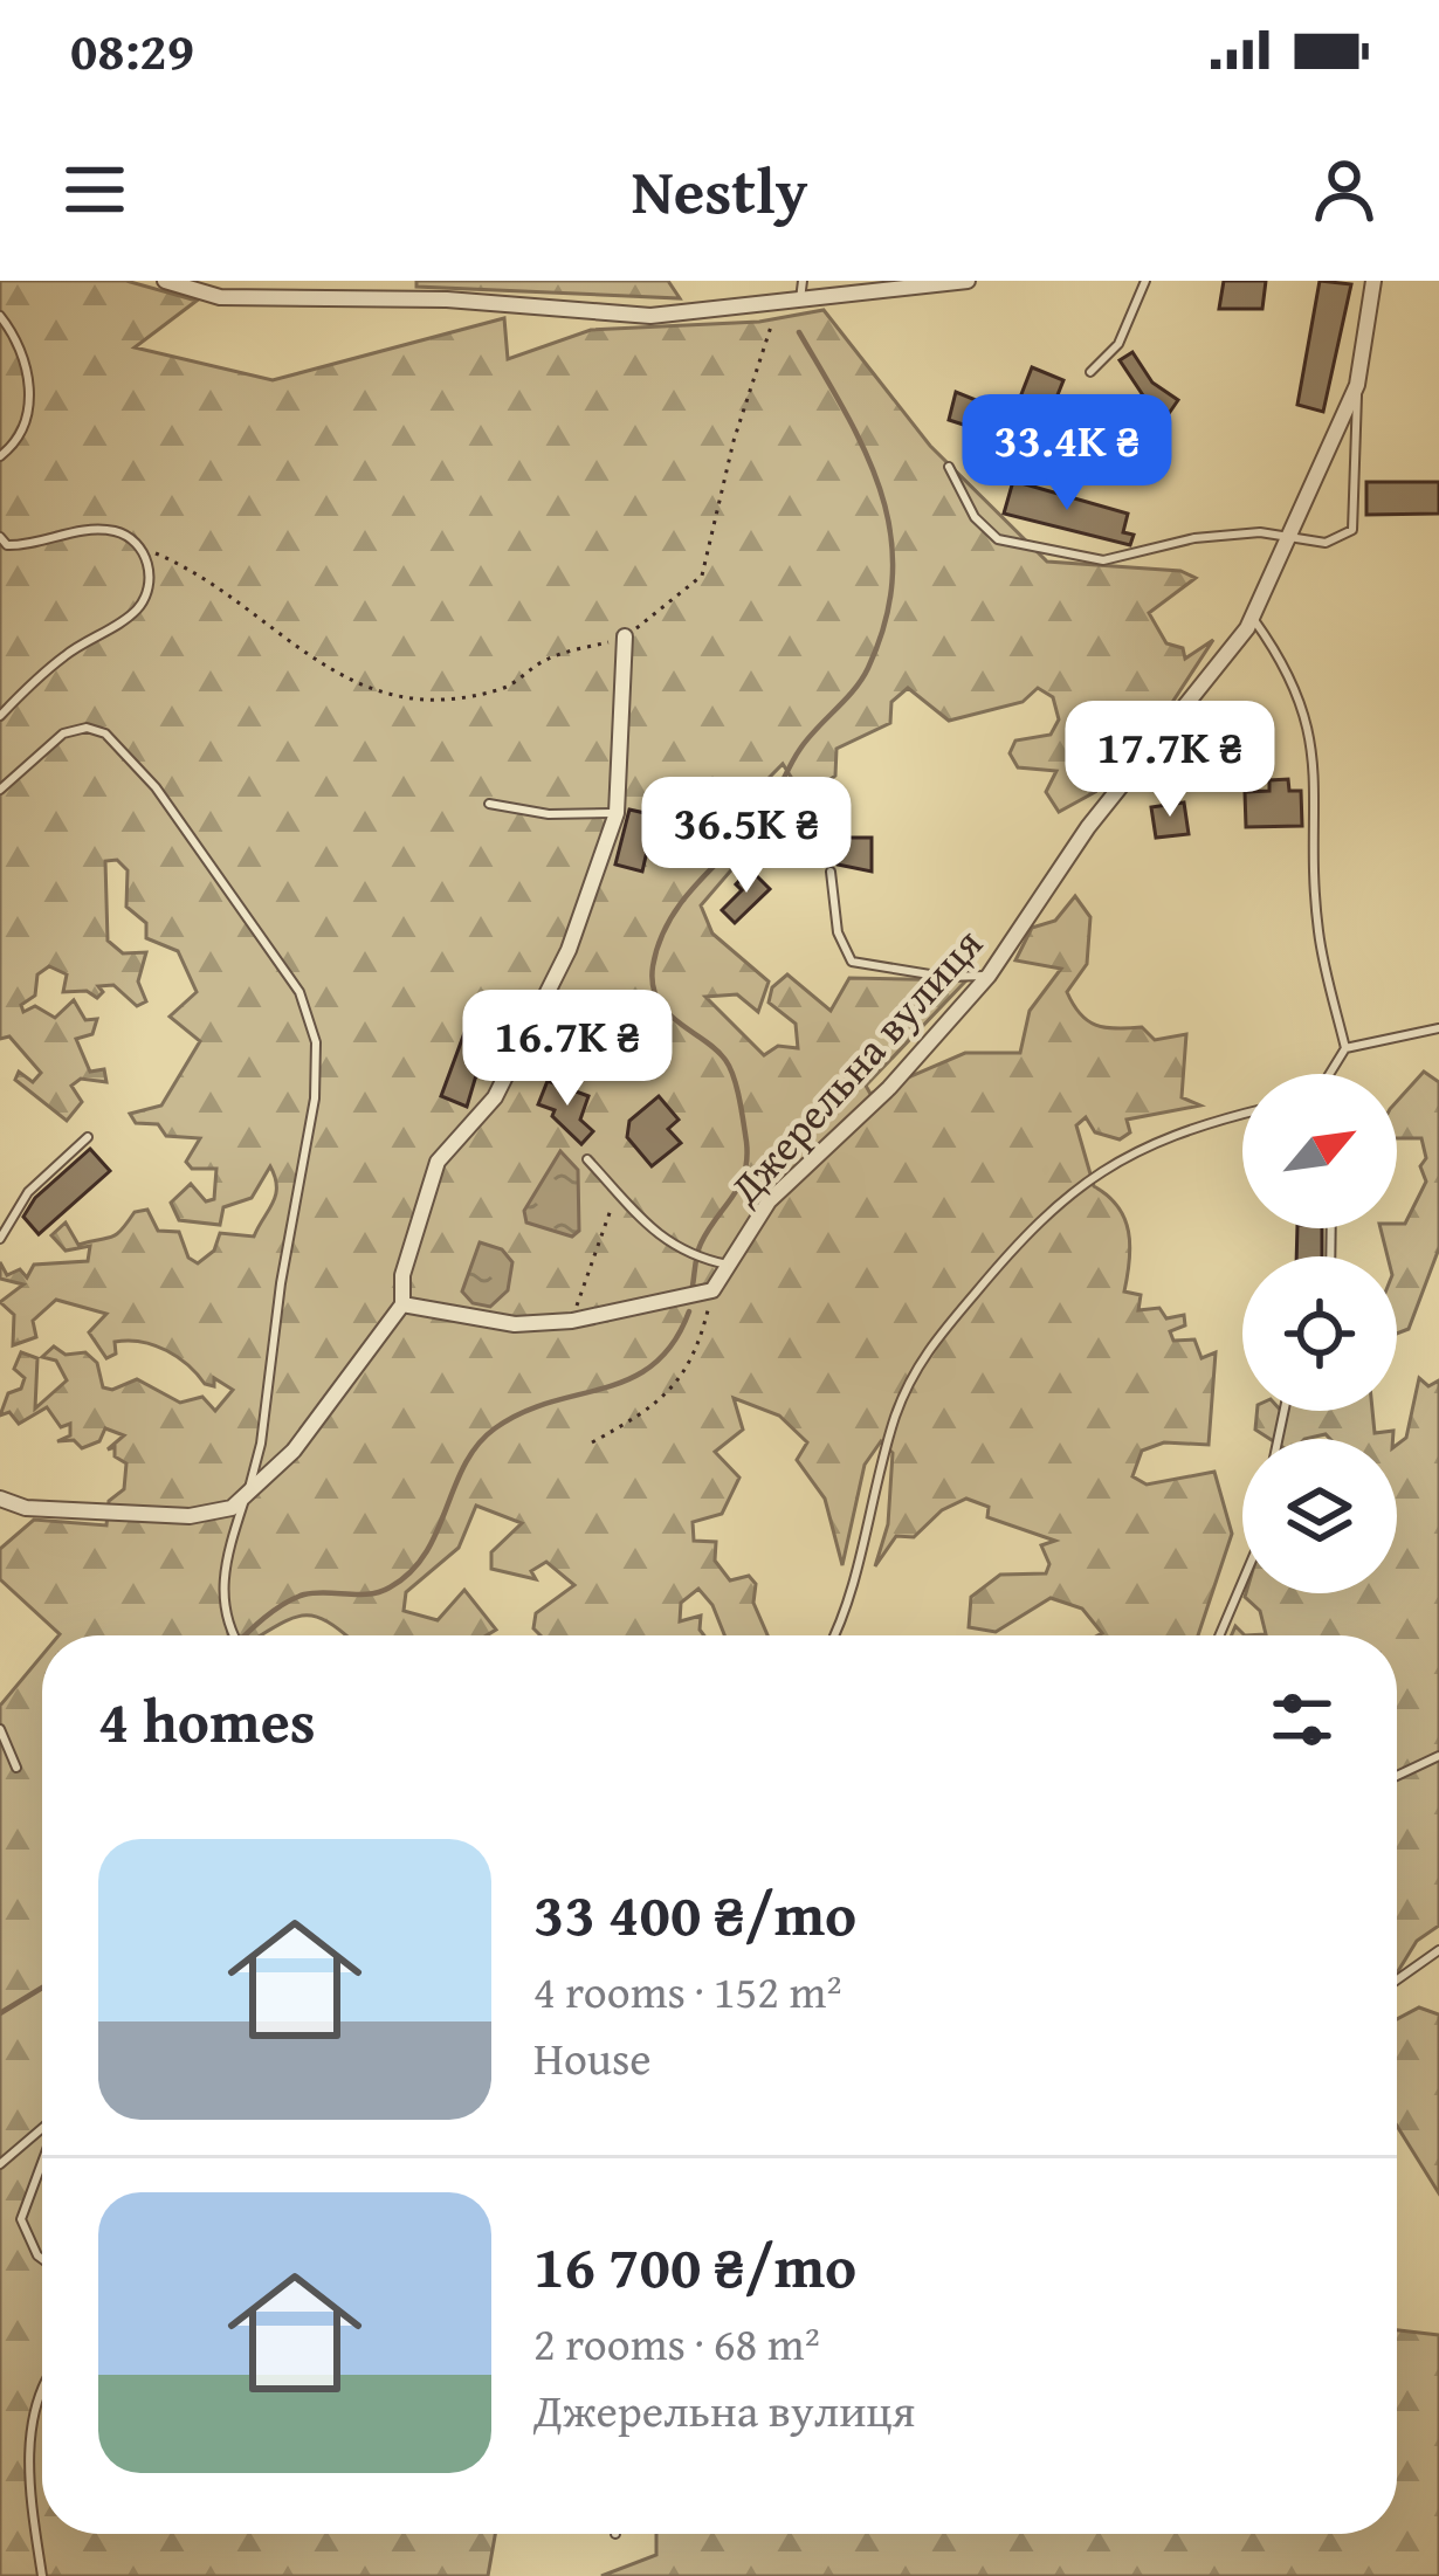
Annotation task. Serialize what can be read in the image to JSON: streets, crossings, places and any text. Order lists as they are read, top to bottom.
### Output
{
  "streets": {
    "street": ["Джерельна вулиця"]
  },
  "north": "top right",
  "page": {
    "status": "08:29",
    "header": "Nestly",
    "price": [
      "33.4K ₴",
      "17.7K ₴",
      "36.5K ₴",
      "16.7K ₴"
    ],
    "heading": "4 homes",
    "list": [
      {
        "name": "33 400 ₴/mo",
        "note": "4 rooms · 152 m² · House"
      },
      {
        "name": "16 700 ₴/mo",
        "note": "2 rooms · 68 m² · Джерельна вулиця"
      }
    ]
  }
}
